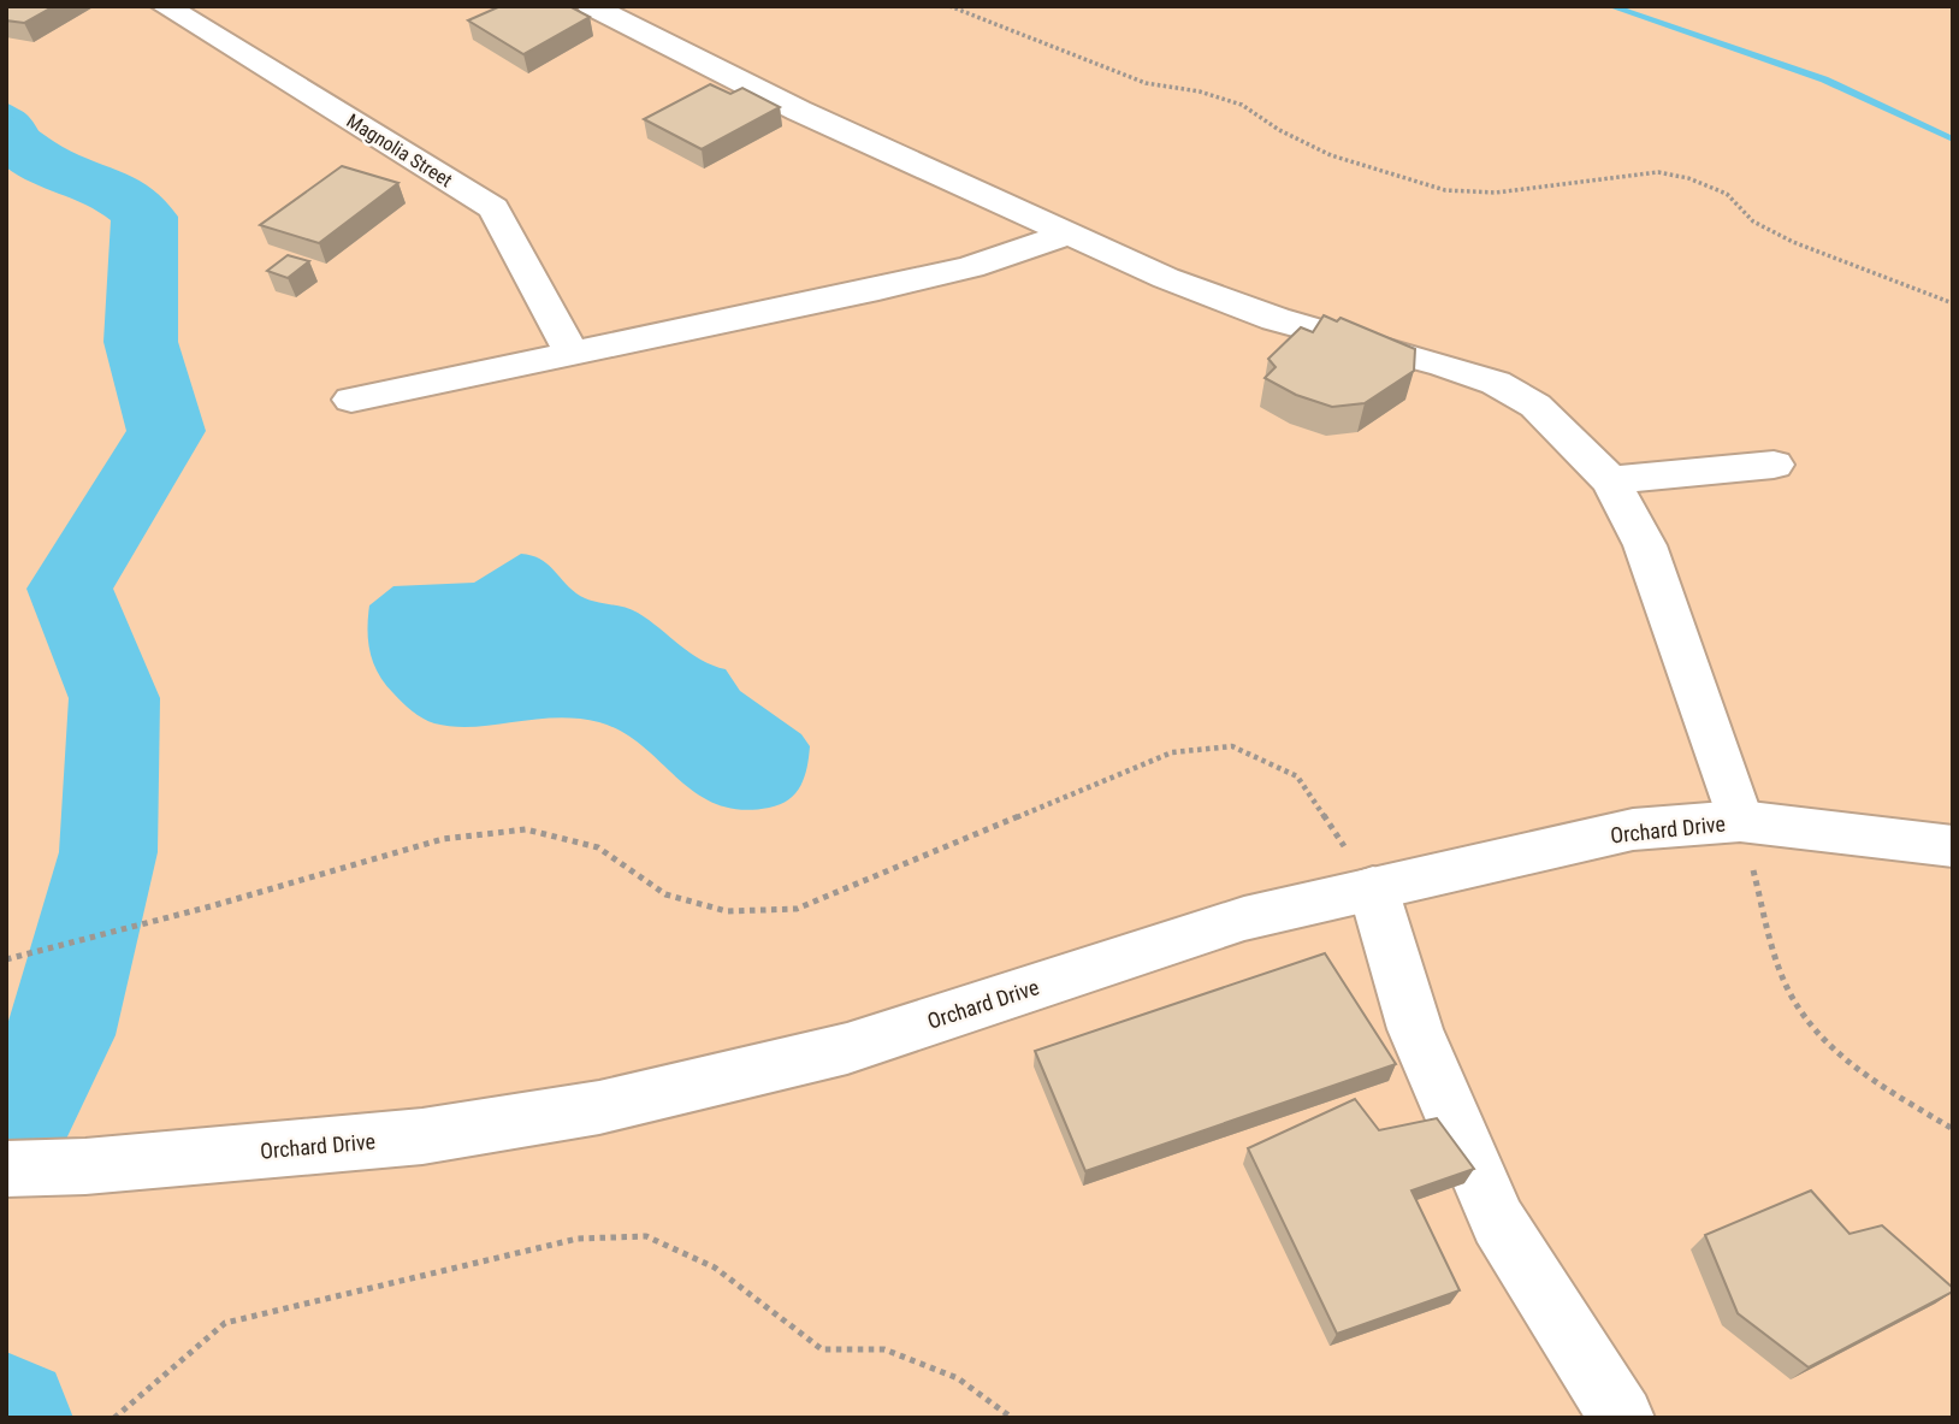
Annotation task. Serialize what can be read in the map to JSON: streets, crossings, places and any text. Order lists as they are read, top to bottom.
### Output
{
  "streets": {
    "street": ["Magnolia Street", "Orchard Drive"]
  }
}
